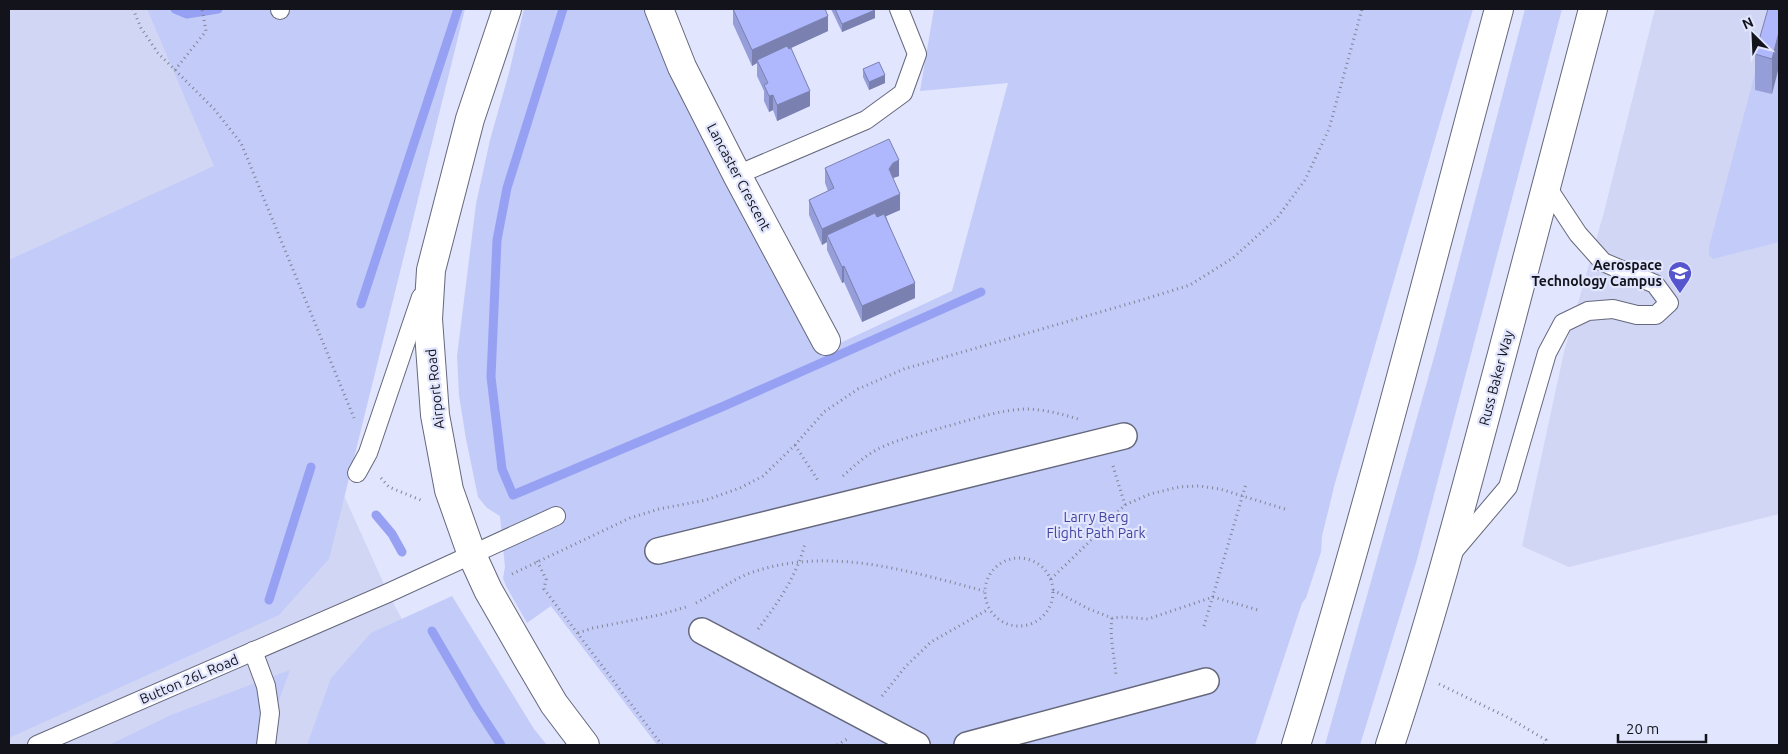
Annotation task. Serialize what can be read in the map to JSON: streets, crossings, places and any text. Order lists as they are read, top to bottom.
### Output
{
  "streets": {
    "main road": ["Lancaster Crescent", "Russ Baker Way", "Airport Road"],
    "lane": ["Button 26L Road"]
  },
  "parks": ["Larry Berg Flight Path Park"],
  "places": {
    "school or university": ["Aerospace Technology Campus"]
  },
  "scale_bar": "20 m",
  "north": "top left"
}
